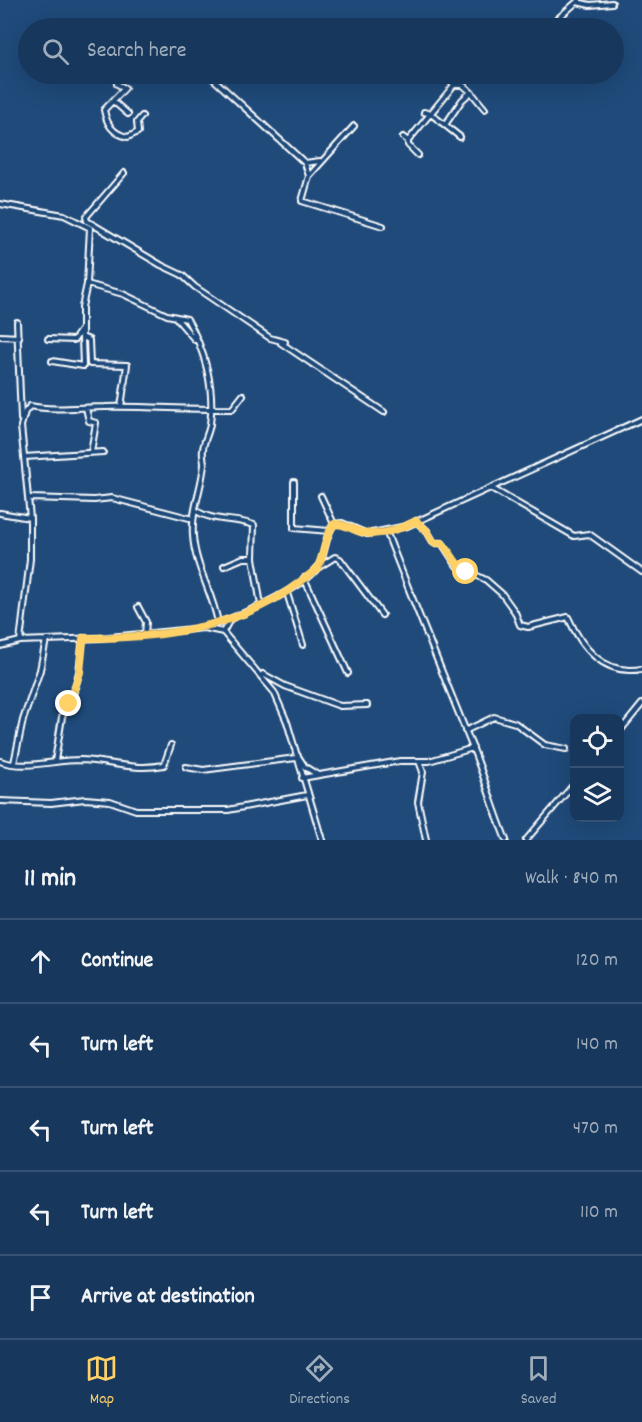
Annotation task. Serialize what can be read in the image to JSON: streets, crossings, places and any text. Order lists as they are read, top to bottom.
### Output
{
  "page": {
    "search": "Search here",
    "heading": ["11 min", "Walk · 840 m"],
    "list": [
      ["Continue", "120 m"],
      ["Turn left", "140 m"],
      ["Turn left", "470 m"],
      ["Turn left", "110 m"],
      "Arrive at destination"
    ],
    "nav": ["Map", "Directions", "Saved"]
  }
}
